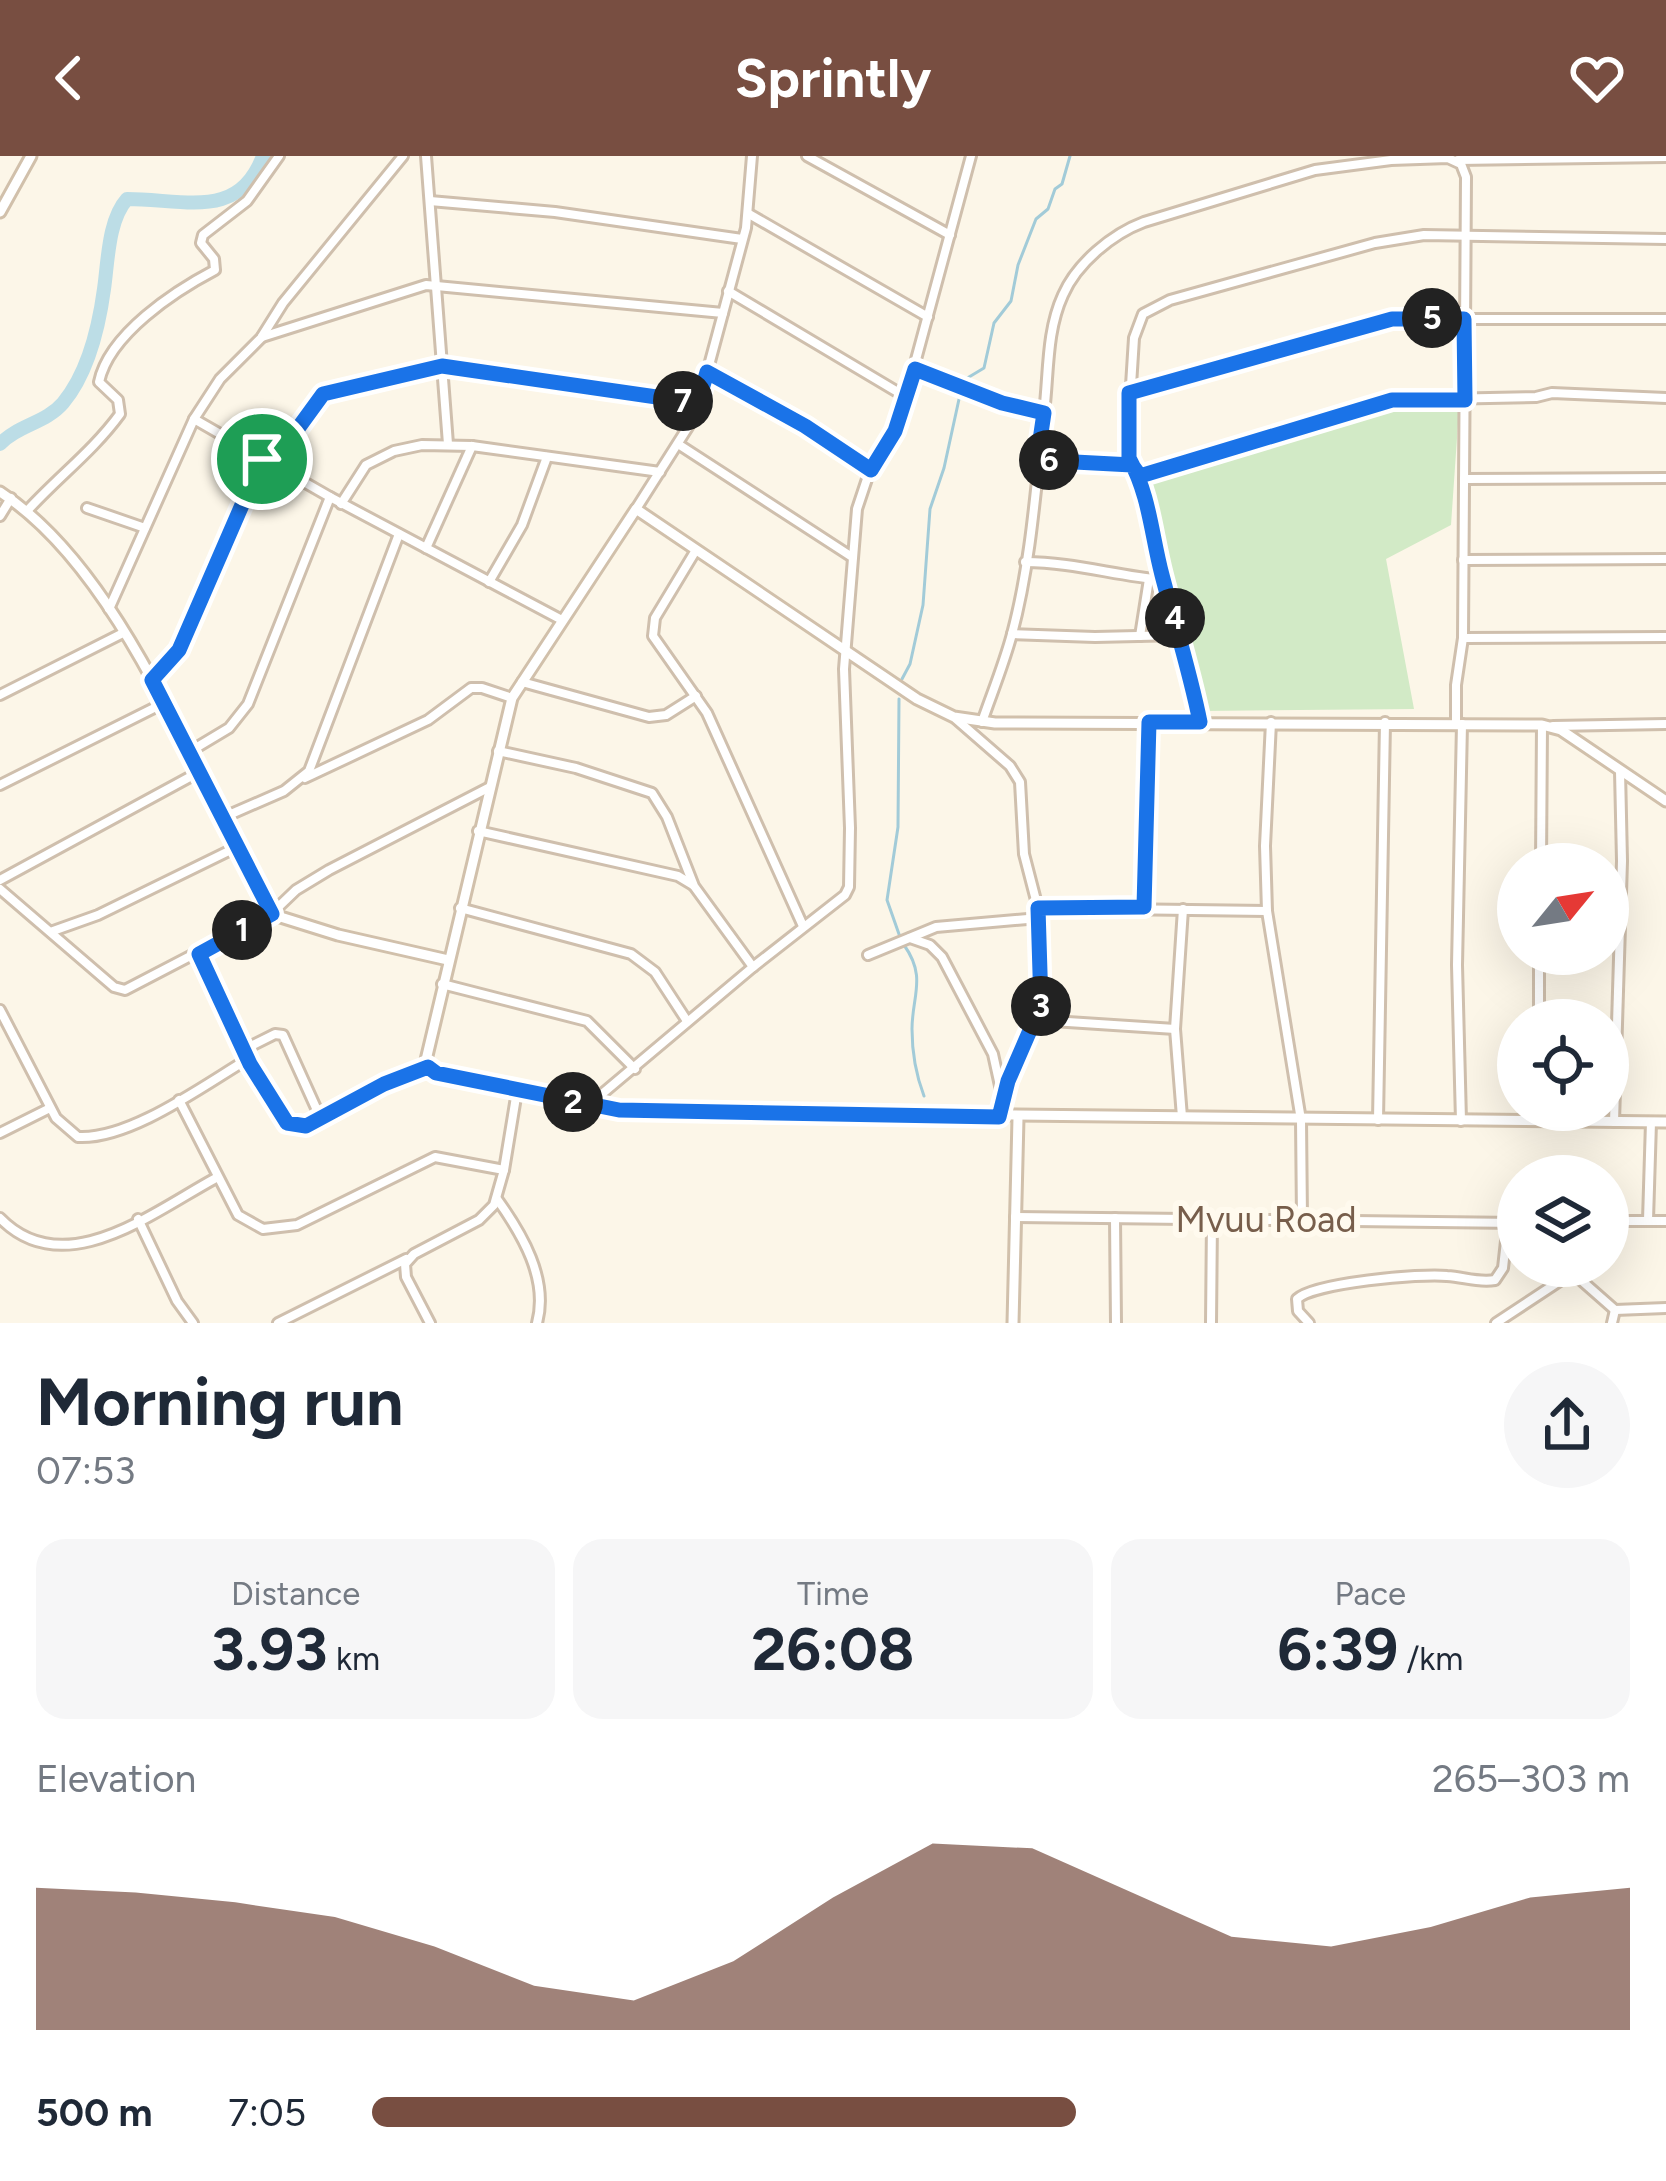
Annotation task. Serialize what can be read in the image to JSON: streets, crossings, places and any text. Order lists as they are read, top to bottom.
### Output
{
  "streets": {
    "street": ["Mvuu Road"]
  },
  "north": "top right",
  "page": {
    "header": "Sprintly",
    "pins": [
      "5",
      "7",
      "6",
      "4",
      "1",
      "3",
      "2"
    ],
    "heading": ["Morning run", "07:53"],
    "stats": [
      ["Distance", "3.93 km"],
      ["Time", "26:08"],
      ["Pace", "6:39 /km"]
    ],
    "chart": ["Elevation", "265–303 m"],
    "list": [
      {
        "name": "500 m",
        "note": "7:05"
      }
    ]
  }
}
